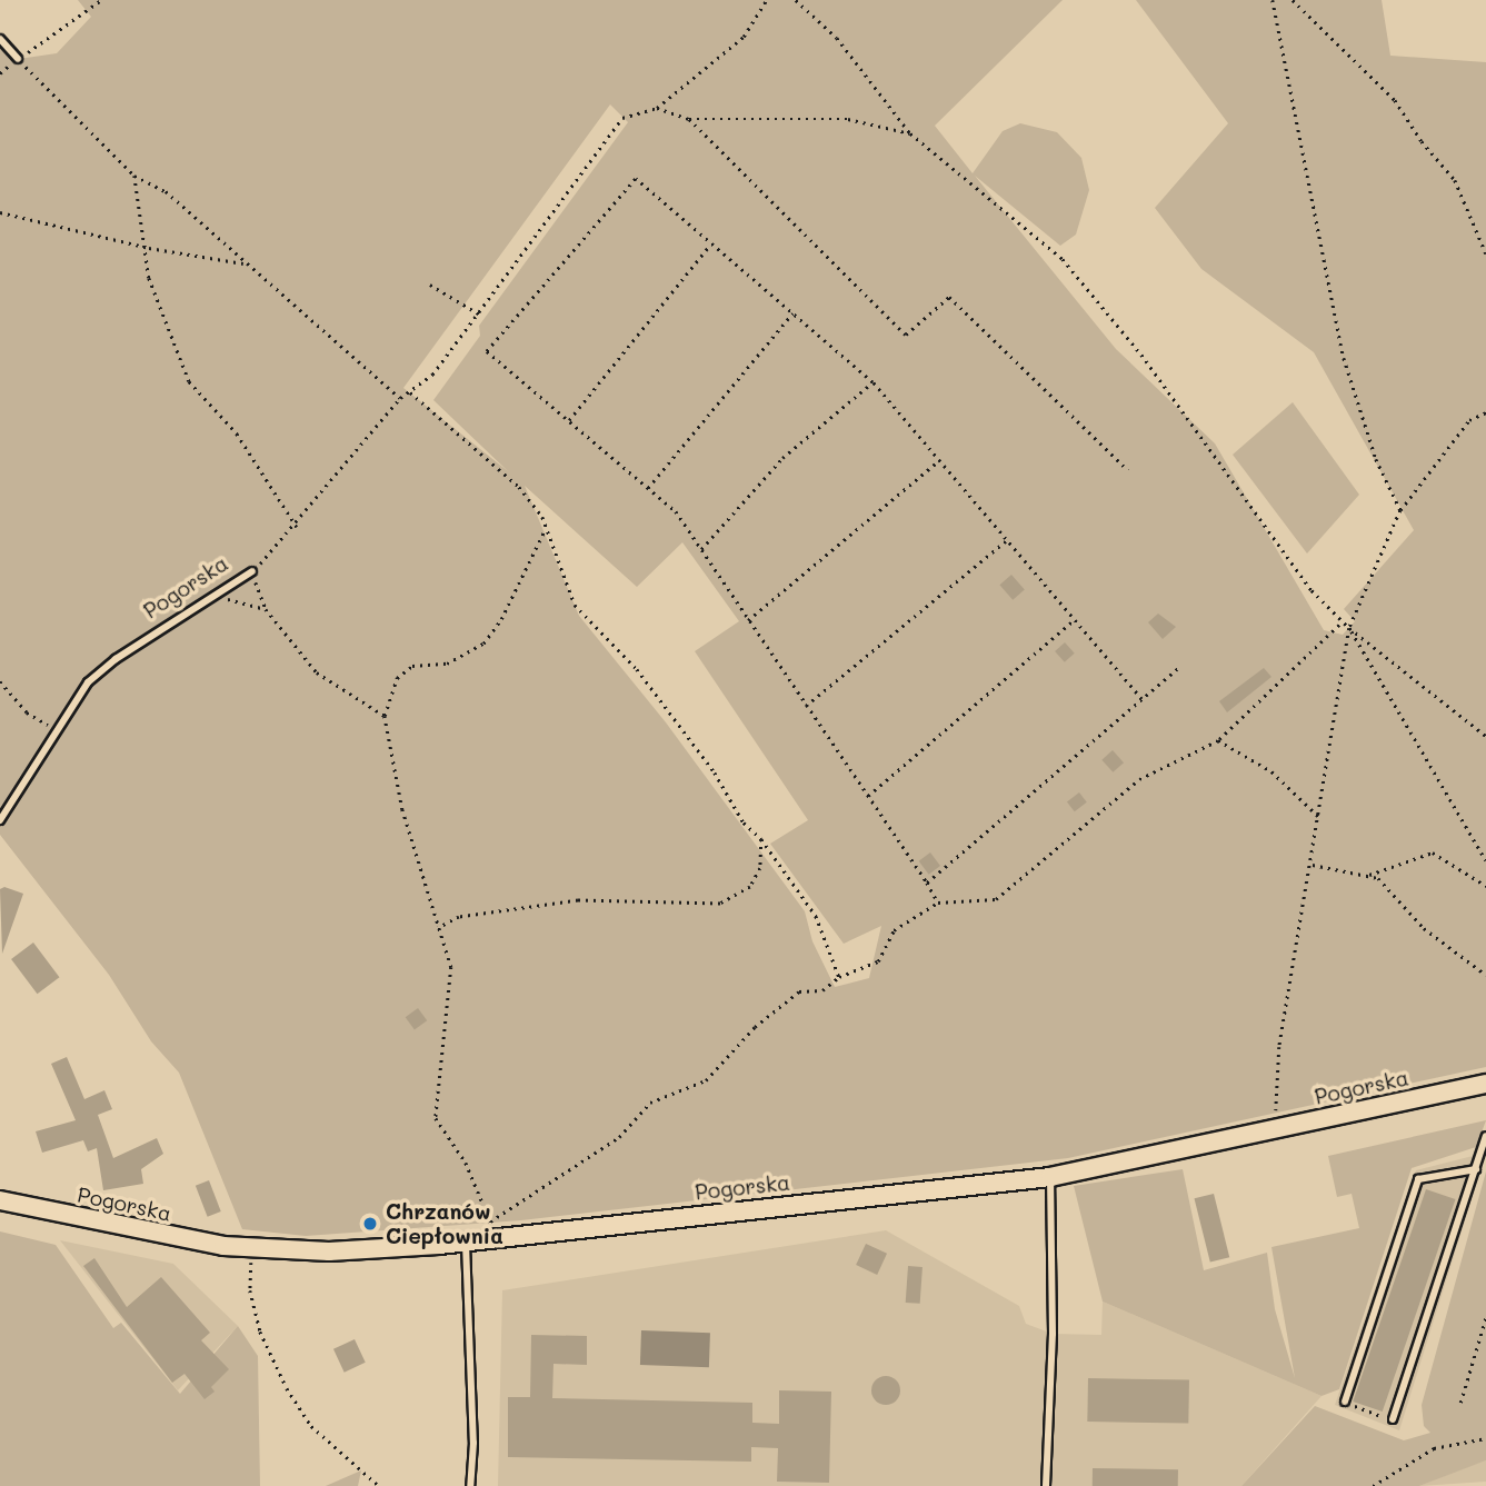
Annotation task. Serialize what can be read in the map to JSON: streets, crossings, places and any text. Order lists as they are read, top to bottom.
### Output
{
  "streets": {
    "street": ["Pogorska"]
  },
  "places": ["Chrzanów Ciepłownia"]
}
